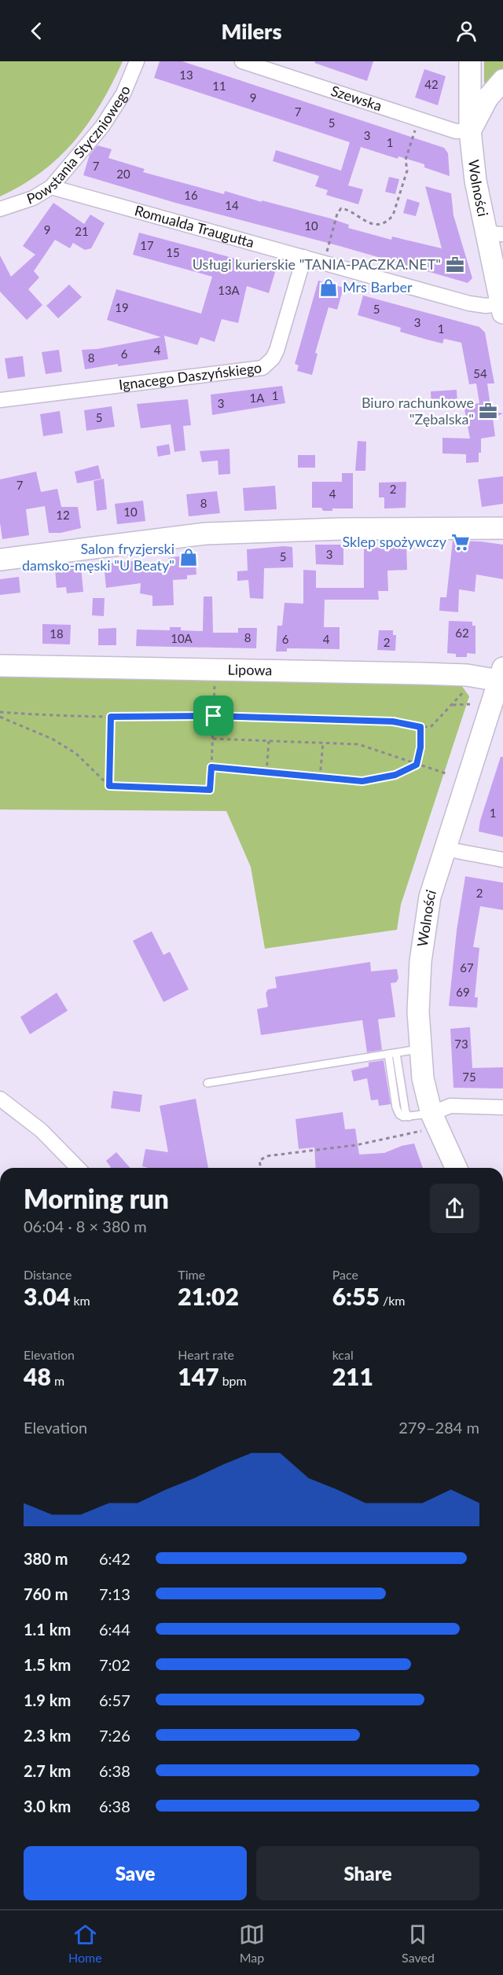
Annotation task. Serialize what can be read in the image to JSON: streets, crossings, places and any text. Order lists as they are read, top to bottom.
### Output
{
  "streets": {
    "street": [
      "Szewska",
      "Powstania Styczniowego",
      "Wolności",
      "Romualda Traugutta",
      "Ignacego Daszyńskiego",
      "Lipowa"
    ]
  },
  "crossings": [
    ["Szewska", "Wolności"],
    ["Powstania Styczniowego", "Romualda Traugutta"],
    ["Wolności", "Romualda Traugutta"],
    ["Wolności", "Lipowa"],
    ["Romualda Traugutta", "Ignacego Daszyńskiego"]
  ],
  "places": {
    "office": ["Usługi kurierskie \"TANIA-PACZKA.NET\"", "Biuro rachunkowe \"Zębalska\""],
    "shop": ["Mrs Barber", "Salon fryzjerski damsko-męski \"U Beaty\""],
    "supermarket": ["Sklep spożywczy"]
  },
  "house_numbers": [
    "13",
    "42",
    "11",
    "9",
    "7",
    "5",
    "3",
    "1",
    "7",
    "20",
    "16",
    "14",
    "10",
    "9",
    "21",
    "17",
    "15",
    "13A",
    "19",
    "5",
    "3",
    "1",
    "4",
    "6",
    "8",
    "54",
    "1",
    "1A",
    "3",
    "5",
    "7",
    "2",
    "4",
    "8",
    "10",
    "12",
    "3",
    "5",
    "62",
    "18",
    "8",
    "10A",
    "6",
    "4",
    "2",
    "1",
    "2",
    "67",
    "69",
    "73",
    "75"
  ],
  "page": {
    "header": "Milers",
    "heading": ["Morning run", "06:04 · 8 × 380 m"],
    "stats": [
      ["Distance", "3.04 km"],
      ["Time", "21:02"],
      ["Pace", "6:55 /km"],
      ["Elevation", "48 m"],
      ["Heart rate", "147 bpm"],
      ["kcal", "211"]
    ],
    "chart": ["Elevation", "279–284 m"],
    "list": [
      {
        "name": "380 m",
        "note": "6:42"
      },
      {
        "name": "760 m",
        "note": "7:13"
      },
      {
        "name": "1.1 km",
        "note": "6:44"
      },
      {
        "name": "1.5 km",
        "note": "7:02"
      },
      {
        "name": "1.9 km",
        "note": "6:57"
      },
      {
        "name": "2.3 km",
        "note": "7:26"
      },
      {
        "name": "2.7 km",
        "note": "6:38"
      },
      {
        "name": "3.0 km",
        "note": "6:38"
      }
    ],
    "buttons": ["Save", "Share"],
    "tabs": ["Home", "Map", "Saved"]
  }
}
